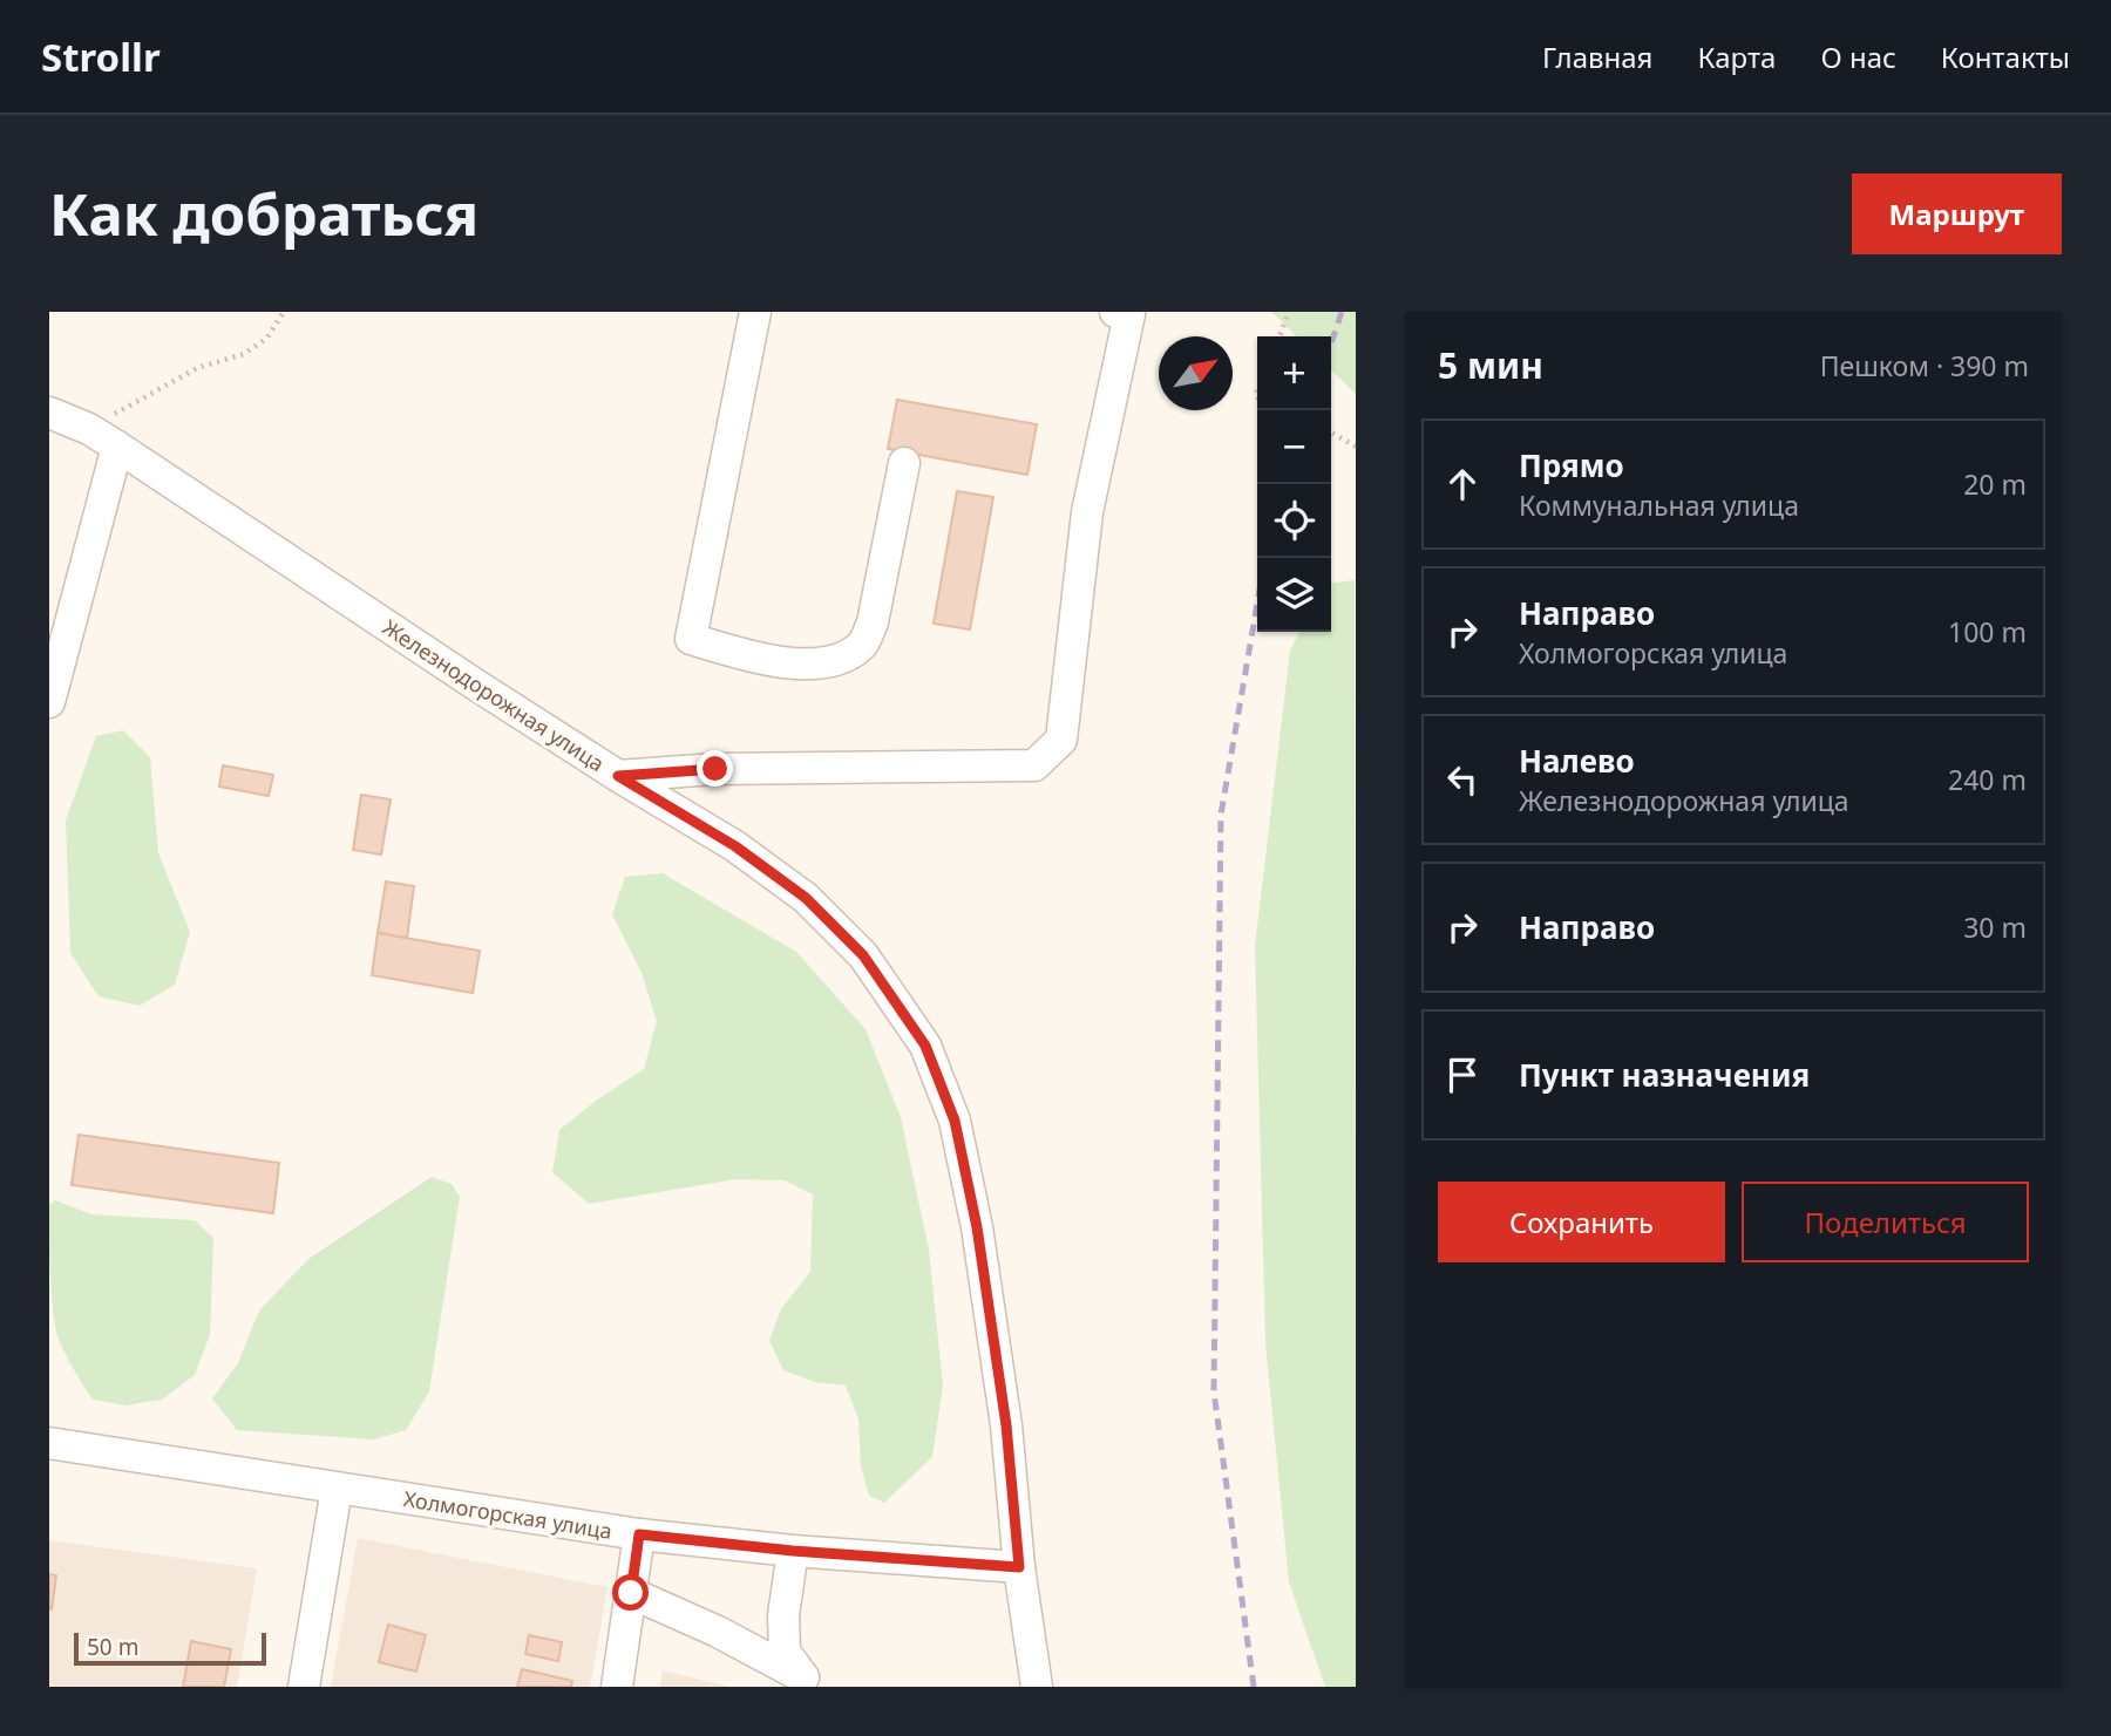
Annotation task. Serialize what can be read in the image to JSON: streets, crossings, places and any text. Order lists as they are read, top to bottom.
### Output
{
  "streets": {
    "street": ["Железнодорожная улица", "Холмогорская улица"]
  },
  "crossings": [
    ["Железнодорожная улица", "Холмогорская улица"]
  ],
  "scale_bar": "50 m",
  "north": "top right",
  "page": {
    "header": "Strollr",
    "nav": [
      "Главная",
      "Карта",
      "О нас",
      "Контакты"
    ],
    "buttons": [
      "Маршрут",
      ["Сохранить", "Поделиться"]
    ],
    "title": "Как добраться",
    "heading": ["5 мин", "Пешком · 390 m"],
    "map_buttons": ["+", "−"],
    "list": [
      ["Прямо", "Коммунальная улица", "20 m"],
      ["Направо", "Холмогорская улица", "100 m"],
      ["Налево", "Железнодорожная улица", "240 m"],
      ["Направо", "30 m"],
      "Пункт назначения"
    ],
    "scale": "50 m"
  }
}
